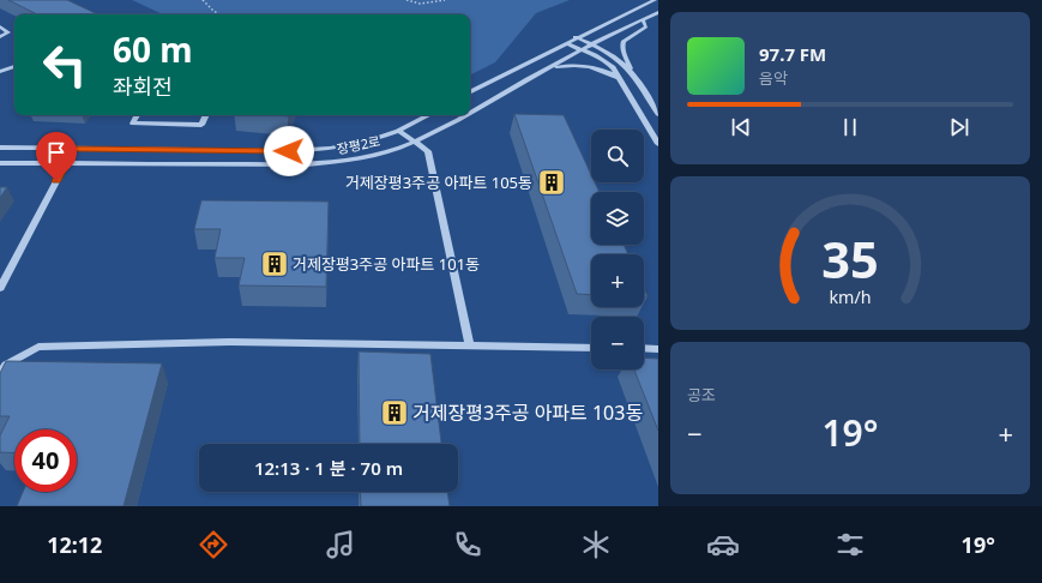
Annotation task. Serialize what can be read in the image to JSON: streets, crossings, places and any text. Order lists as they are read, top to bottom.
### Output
{
  "streets": {
    "street": ["장평2로"]
  },
  "places": {
    "building": ["거제장평3주공 아파트 105동", "거제장평3주공 아파트 101동", "거제장평3주공 아파트 103동"]
  },
  "page": {
    "turn": ["60 m", "좌회전"],
    "song": ["97.7 FM", "음악"],
    "map_buttons": ["+", "−"],
    "tile": "공조",
    "heat": ["−", "19°", "+"],
    "limit": "40",
    "trip": "12:13 · 1 분 · 70 m",
    "tabs": ["12:12", "19°"],
    "gauge": ["35", "km/h"]
  }
}
